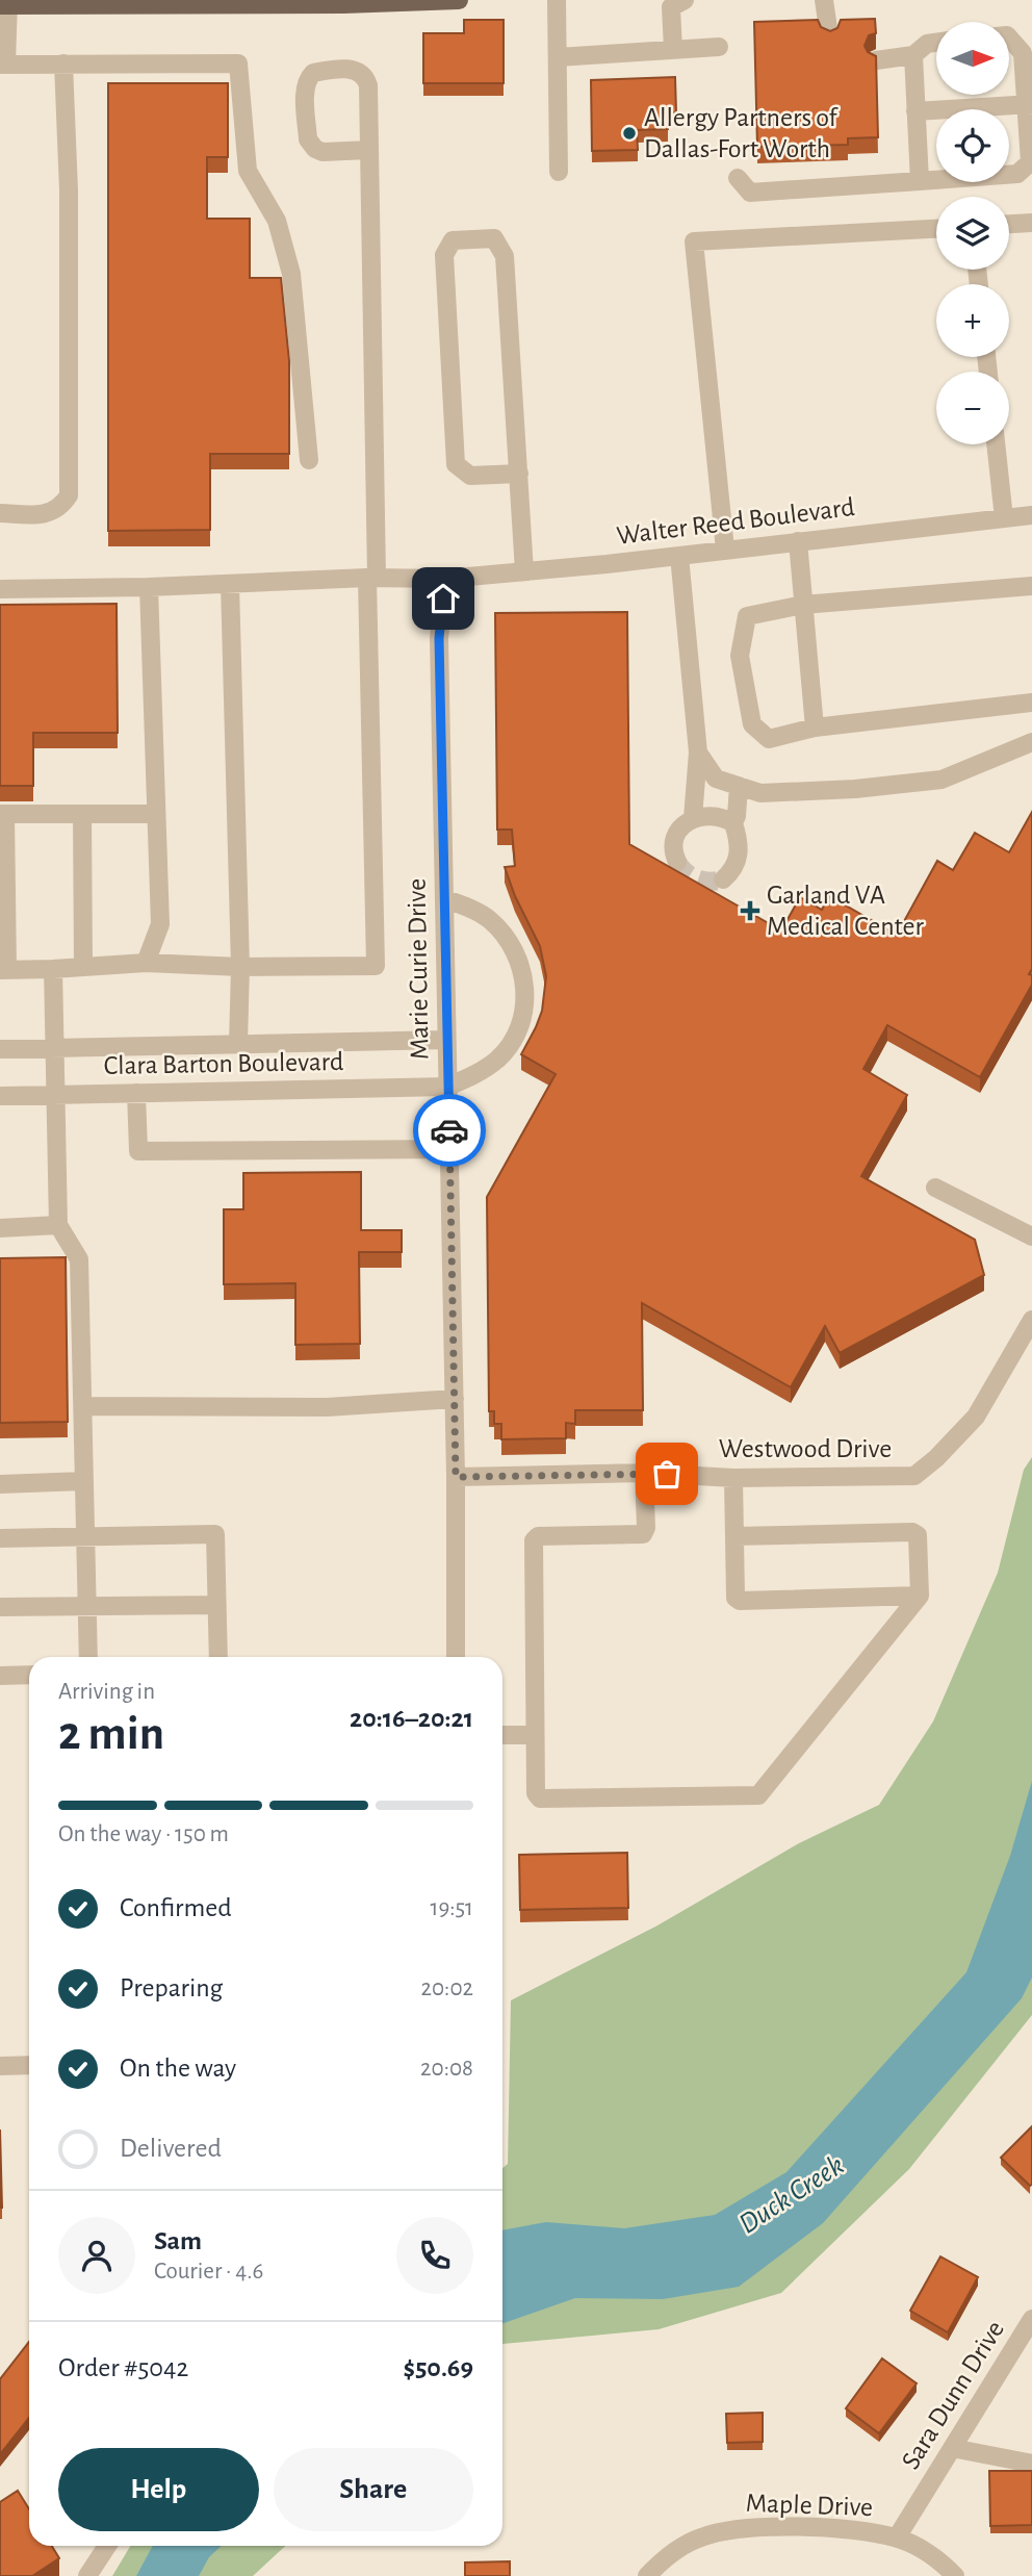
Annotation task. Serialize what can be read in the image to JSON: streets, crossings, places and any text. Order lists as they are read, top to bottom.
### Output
{
  "streets": {
    "street": [
      "Walter Reed Boulevard",
      "Marie Curie Drive",
      "Clara Barton Boulevard",
      "Westwood Drive",
      "Sara Dunn Drive",
      "Maple Drive"
    ]
  },
  "crossings": [
    ["Walter Reed Boulevard", "Marie Curie Drive"],
    ["Marie Curie Drive", "Clara Barton Boulevard"],
    ["Marie Curie Drive", "Westwood Drive"],
    ["Sara Dunn Drive", "Maple Drive"]
  ],
  "water": ["Duck Creek"],
  "places": {
    "other": ["Allergy Partners of Dallas-Fort Worth"],
    "health": ["Garland VA Medical Center"]
  },
  "north": "right",
  "page": {
    "map_buttons": ["+", "−"],
    "heading": ["2 min", "Arriving in", "20:16–20:21"],
    "panel": [
      "Sam",
      "Courier · 4.6",
      "Order #5042",
      "$50.69"
    ],
    "bar": "On the way · 150 m",
    "list": [
      ["Confirmed", "19:51"],
      ["Preparing", "20:02"],
      ["On the way", "20:08"],
      "Delivered"
    ],
    "buttons": ["Help", "Share"]
  }
}
